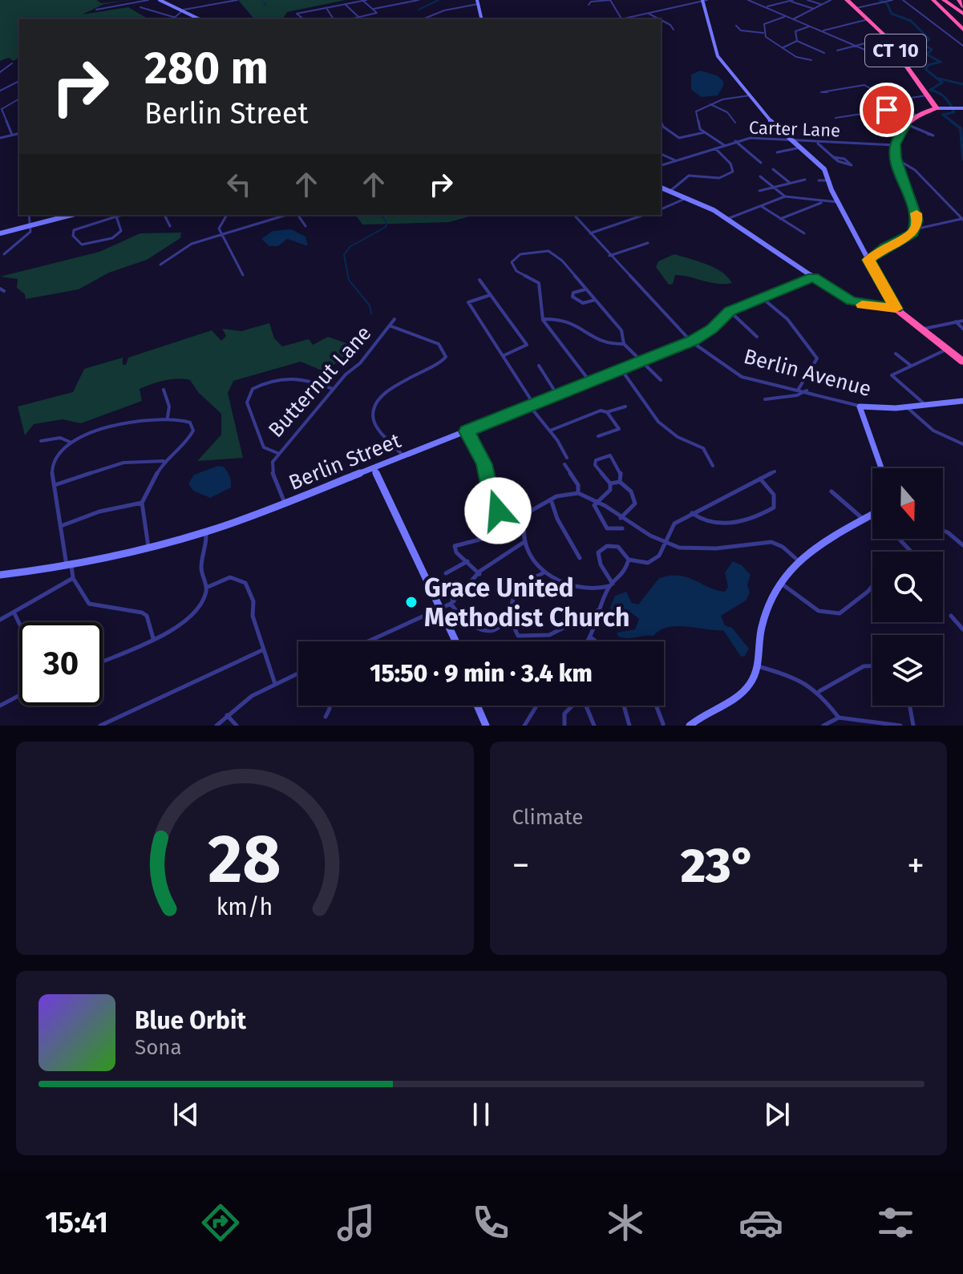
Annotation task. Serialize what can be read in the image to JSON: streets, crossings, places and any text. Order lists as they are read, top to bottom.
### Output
{
  "streets": {
    "highway": ["CT 10"],
    "main road": ["Berlin Avenue", "Berlin Street"],
    "street": ["Carter Lane", "Butternut Lane"]
  },
  "crossings": [
    ["Berlin Avenue", "Berlin Street"],
    ["Butternut Lane", "Berlin Street"]
  ],
  "places": ["Grace United Methodist Church"],
  "north": "bottom",
  "page": {
    "turn": ["280 m", "Berlin Street"],
    "limit": "30",
    "trip": "15:50 · 9 min · 3.4 km",
    "tile": "Climate",
    "heat": ["−", "23°", "+"],
    "song": ["Blue Orbit", "Sona"],
    "tabs": "15:41",
    "gauge": ["28", "km/h"]
  }
}
